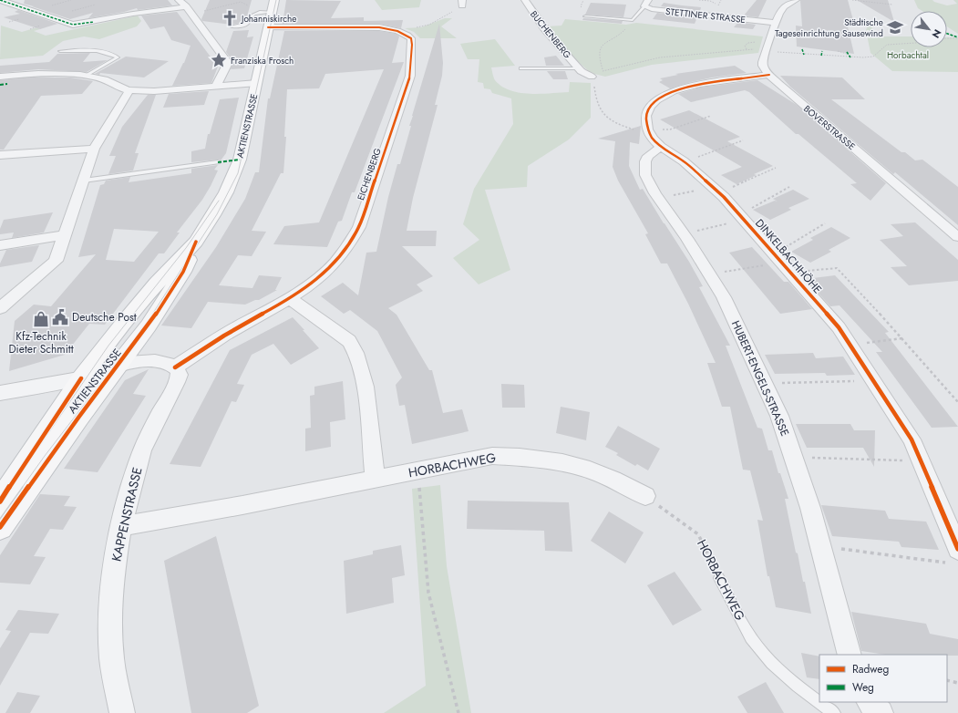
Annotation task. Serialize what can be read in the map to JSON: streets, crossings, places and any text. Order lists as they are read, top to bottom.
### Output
{
  "streets": {
    "main road": ["AKTIENSTRASSE"],
    "street": [
      "STETTINER STRASSE",
      "BUCHENBERG",
      "BOVERSTRASSE",
      "EICHENBERG",
      "DINKELBACHHÖHE",
      "HUBERT-ENGELS-STRASSE",
      "HORBACHWEG",
      "KAPPENSTRASSE"
    ]
  },
  "crossings": [
    ["STETTINER STRASSE", "BOVERSTRASSE"],
    ["AKTIENSTRASSE", "EICHENBERG"],
    ["EICHENBERG", "KAPPENSTRASSE"],
    ["DINKELBACHHÖHE", "HUBERT-ENGELS-STRASSE"],
    ["HORBACHWEG", "KAPPENSTRASSE"]
  ],
  "parks": ["Horbachtal"],
  "places": {
    "church": ["Johanniskirche"],
    "school or university": ["Städtische Tageseinrichtung Sausewind"],
    "place": ["Franziska Frosch"],
    "public building": ["Deutsche Post"],
    "shop": ["Kfz-Technik Dieter Schmitt"]
  },
  "legend": ["Radweg", "Weg"],
  "north": "bottom right"
}
